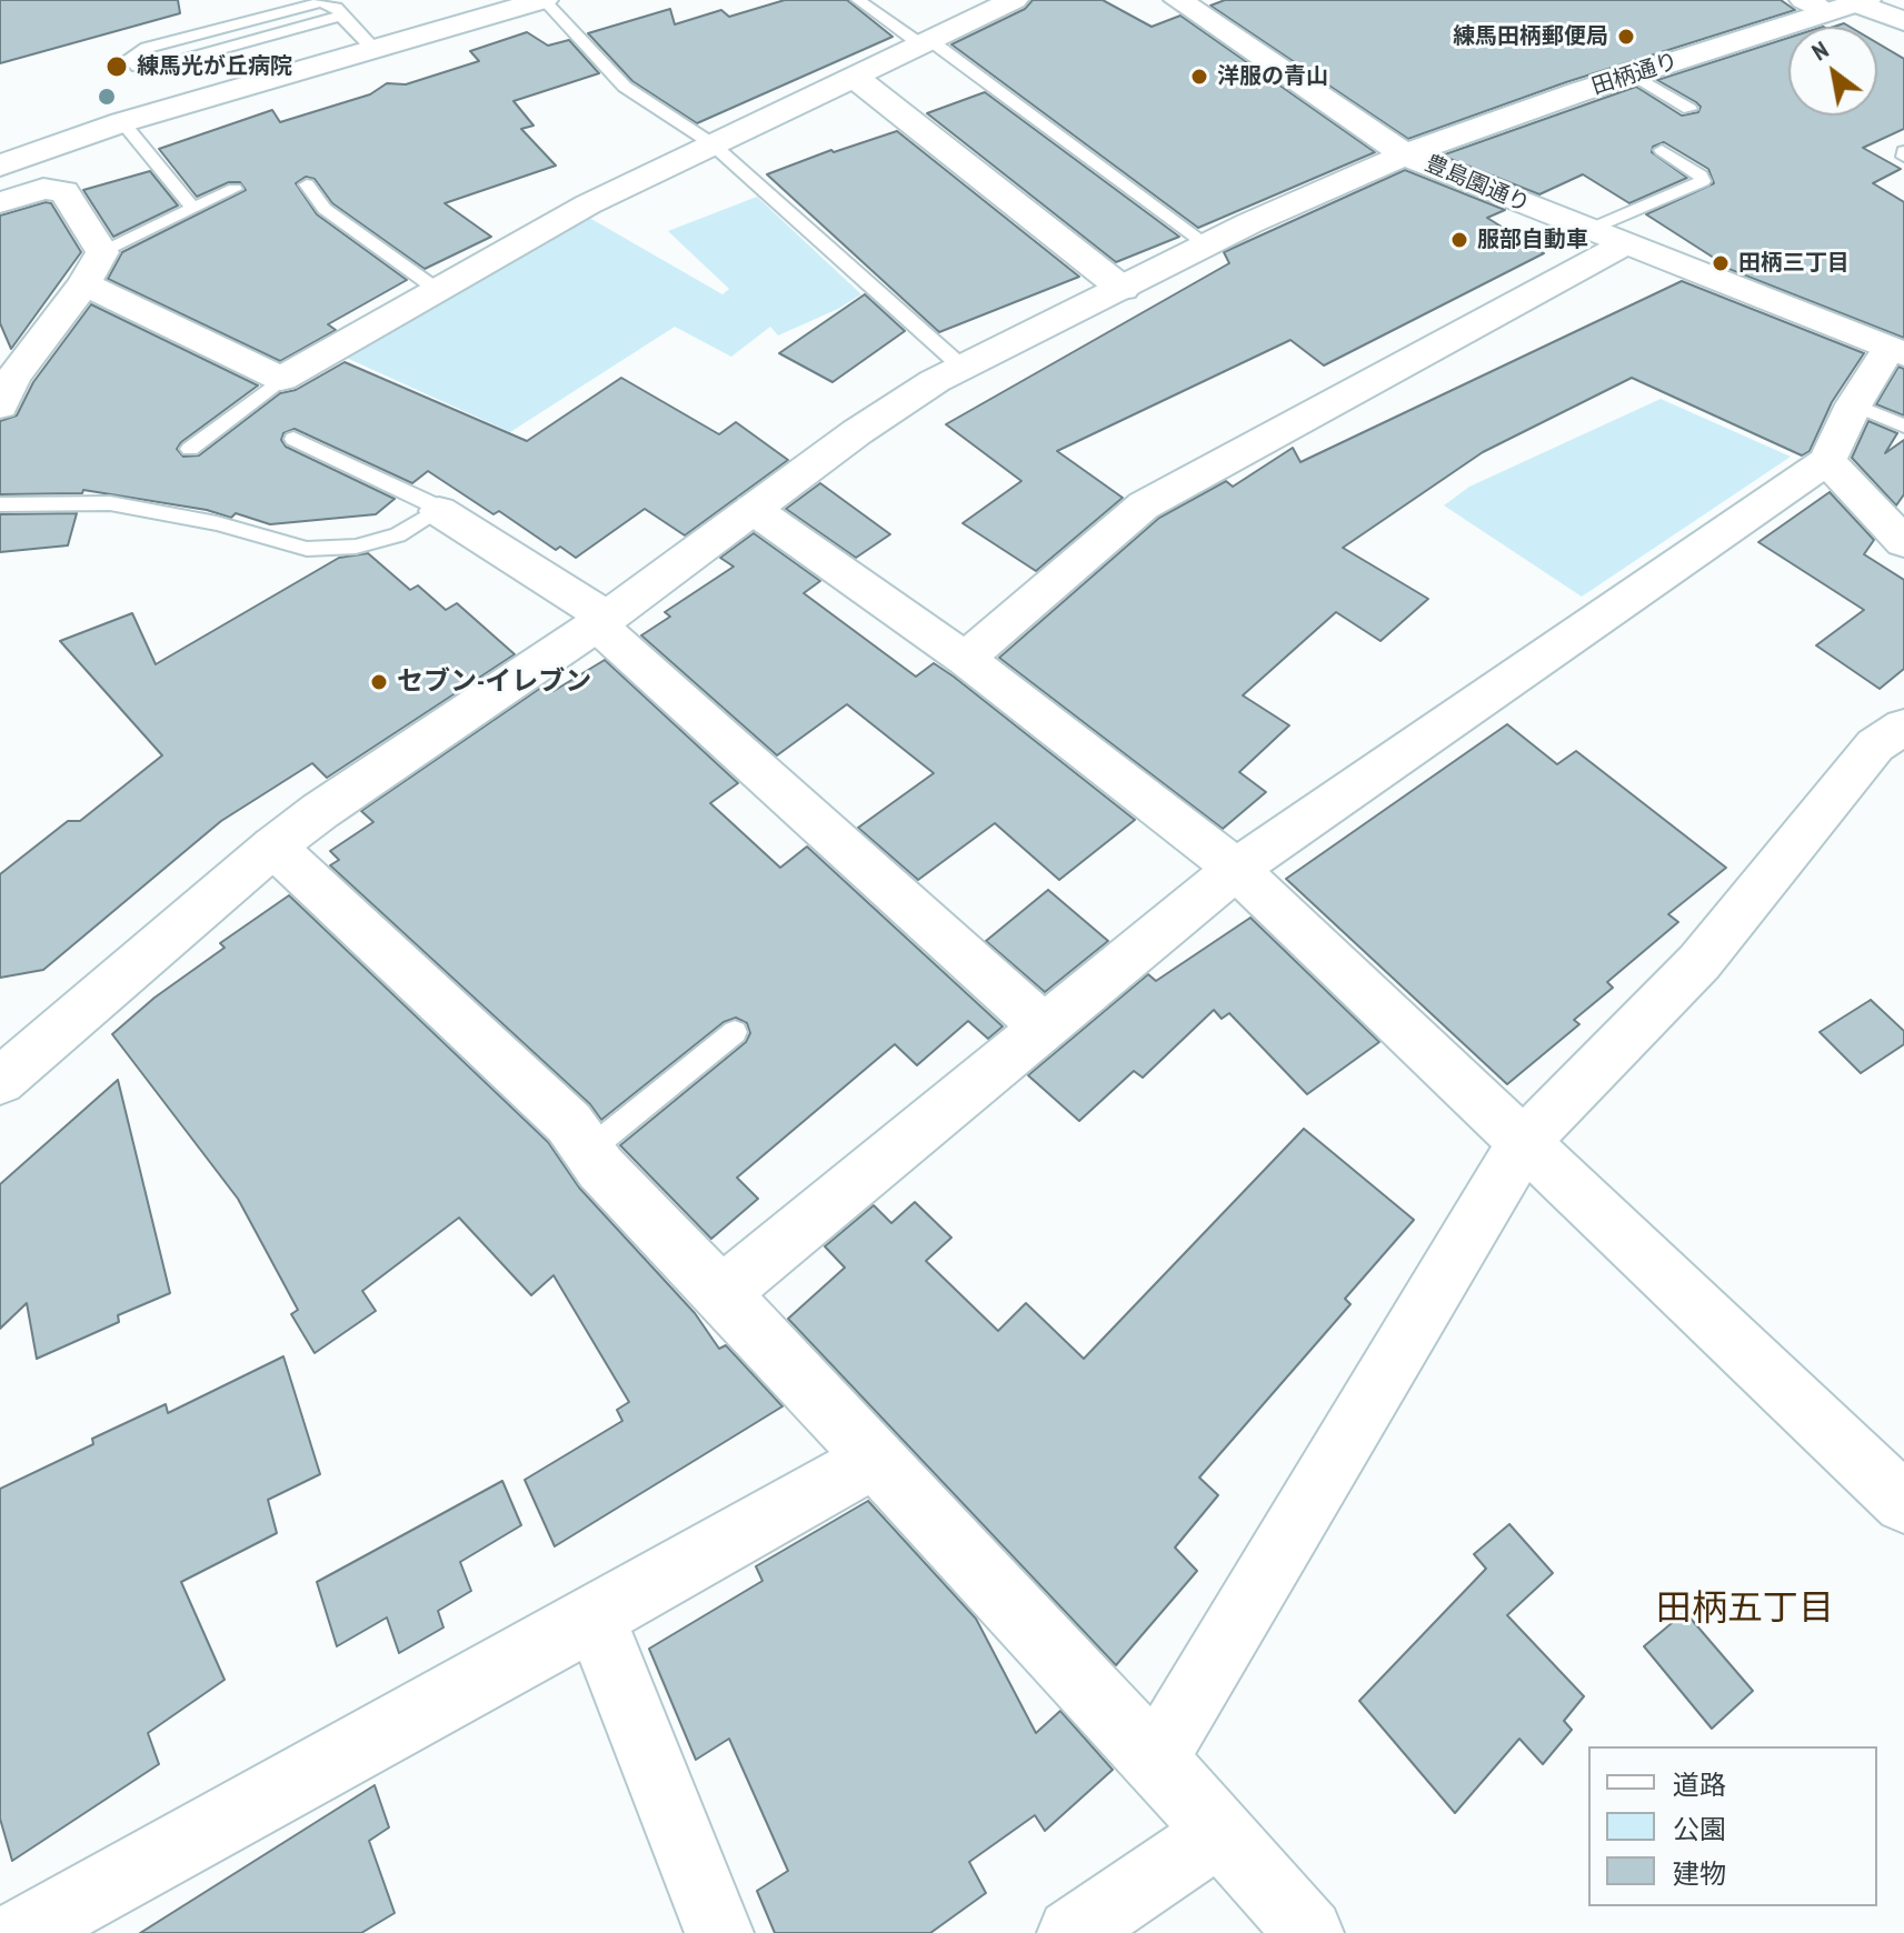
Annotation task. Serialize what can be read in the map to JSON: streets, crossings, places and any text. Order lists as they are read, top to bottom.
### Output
{
  "streets": {
    "street": ["田柄通り", "豊島園通り"]
  },
  "crossings": [
    ["田柄通り", "豊島園通り"]
  ],
  "districts": ["田柄五丁目"],
  "places": [
    "練馬田柄郵便局",
    "練馬光が丘病院",
    "洋服の青山",
    "服部自動車",
    "田柄三丁目",
    "セブン-イレブン"
  ],
  "legend": ["道路", "公園", "建物"],
  "north": "top left"
}
